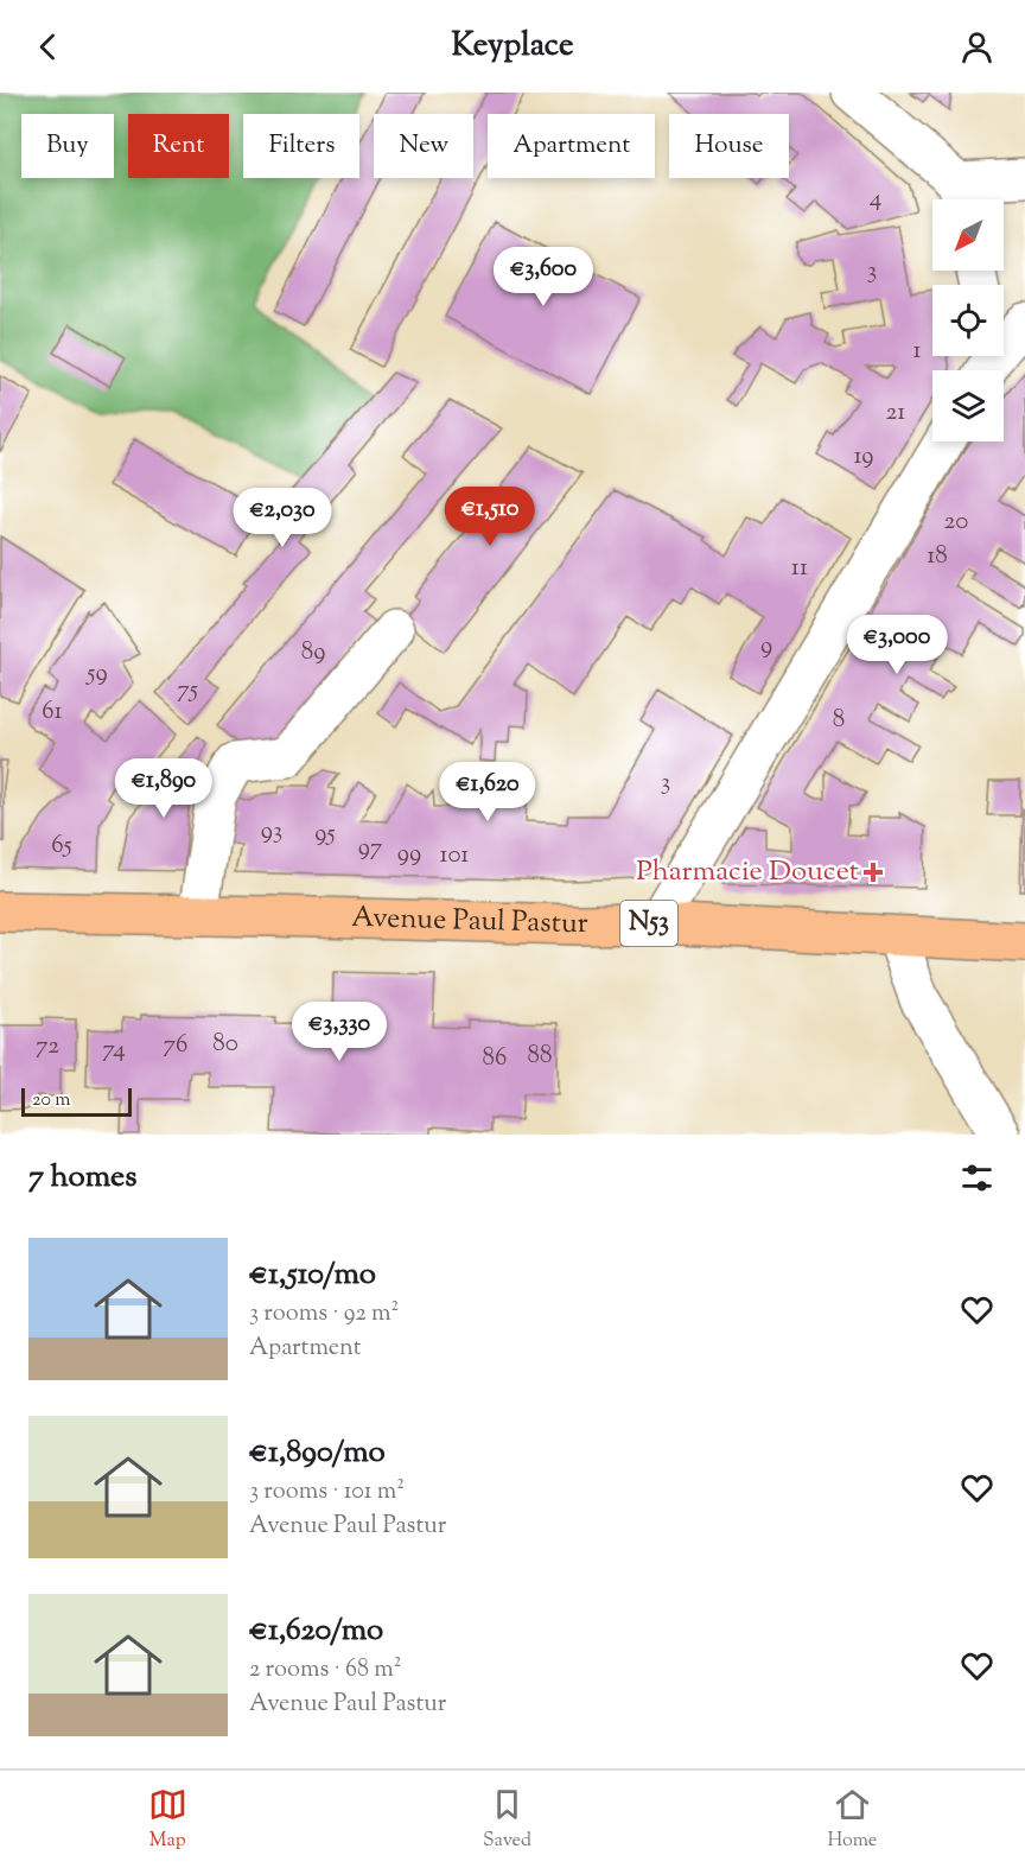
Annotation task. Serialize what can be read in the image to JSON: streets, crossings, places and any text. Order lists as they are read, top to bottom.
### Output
{
  "streets": {
    "main road": ["Avenue Paul Pastur", "N53"]
  },
  "places": {
    "health": ["Pharmacie Doucet"]
  },
  "house_numbers": [
    "4",
    "3",
    "1",
    "21",
    "19",
    "20",
    "18",
    "11",
    "9",
    "89",
    "59",
    "75",
    "61",
    "8",
    "3",
    "93",
    "95",
    "65",
    "97",
    "99",
    "101",
    "80",
    "76",
    "72",
    "74",
    "88",
    "86"
  ],
  "scale_bar": "20 m",
  "north": "bottom left",
  "page": {
    "header": "Keyplace",
    "chip": [
      "Buy",
      "Rent",
      "Filters",
      "New",
      "Apartment",
      "House"
    ],
    "price": [
      "€3,600",
      "€1,510",
      "€2,030",
      "€3,000",
      "€1,890",
      "€1,620",
      "€3,330"
    ],
    "scale": "20 m",
    "heading": "7 homes",
    "list": [
      {
        "name": "€1,510/mo",
        "note": "3 rooms · 92 m² · Apartment"
      },
      {
        "name": "€1,890/mo",
        "note": "3 rooms · 101 m² · Avenue Paul Pastur"
      },
      {
        "name": "€1,620/mo",
        "note": "2 rooms · 68 m² · Avenue Paul Pastur"
      }
    ],
    "tabs": ["Map", "Saved", "Home"]
  }
}
